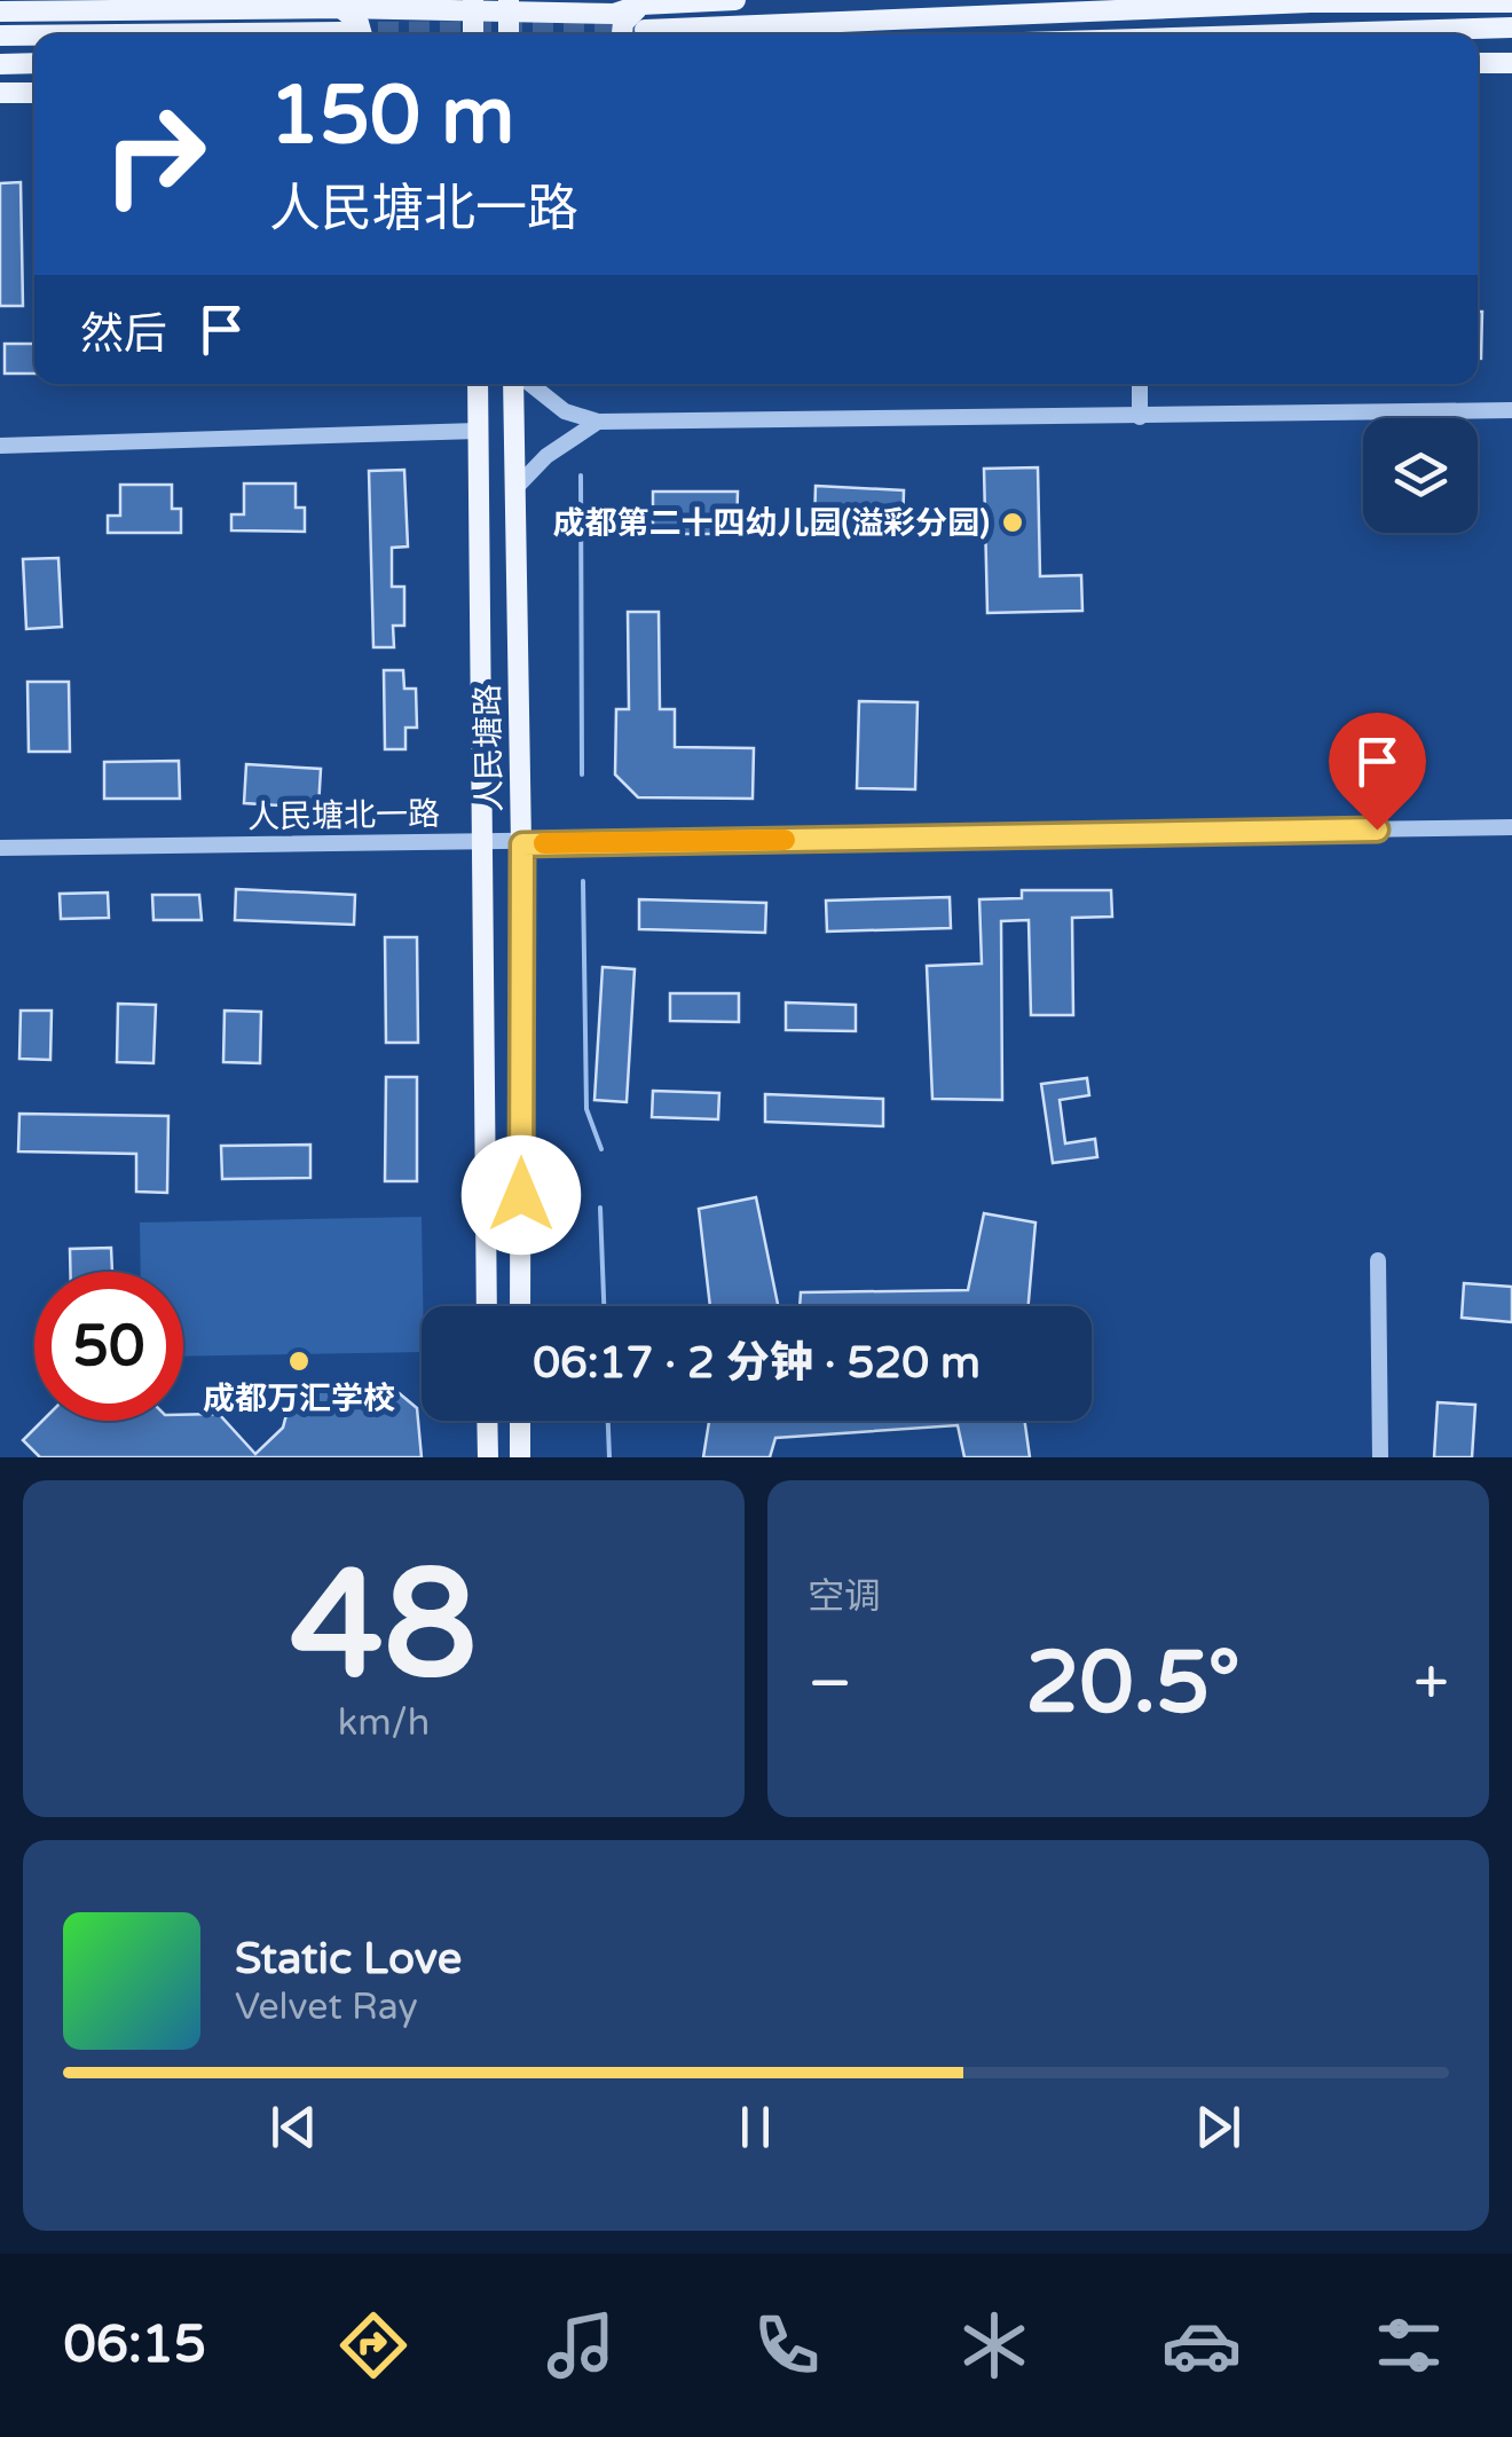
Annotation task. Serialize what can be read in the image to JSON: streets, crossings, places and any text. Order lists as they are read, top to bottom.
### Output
{
  "streets": {
    "main road": ["人民塘路"],
    "street": ["人民塘北一路"]
  },
  "crossings": [
    ["人民塘路", "人民塘北一路"]
  ],
  "places": ["成都第二十四幼儿园(溢彩分园)", "成都万汇学校"],
  "page": {
    "turn": ["150 m", "人民塘北一路"],
    "then": "然后",
    "limit": "50",
    "trip": "06:17 · 2 分钟 · 520 m",
    "tile": [
      ["48", "km/h"],
      "空调"
    ],
    "heat": ["−", "20.5°", "+"],
    "song": ["Static Love", "Velvet Ray"],
    "tabs": "06:15"
  }
}
